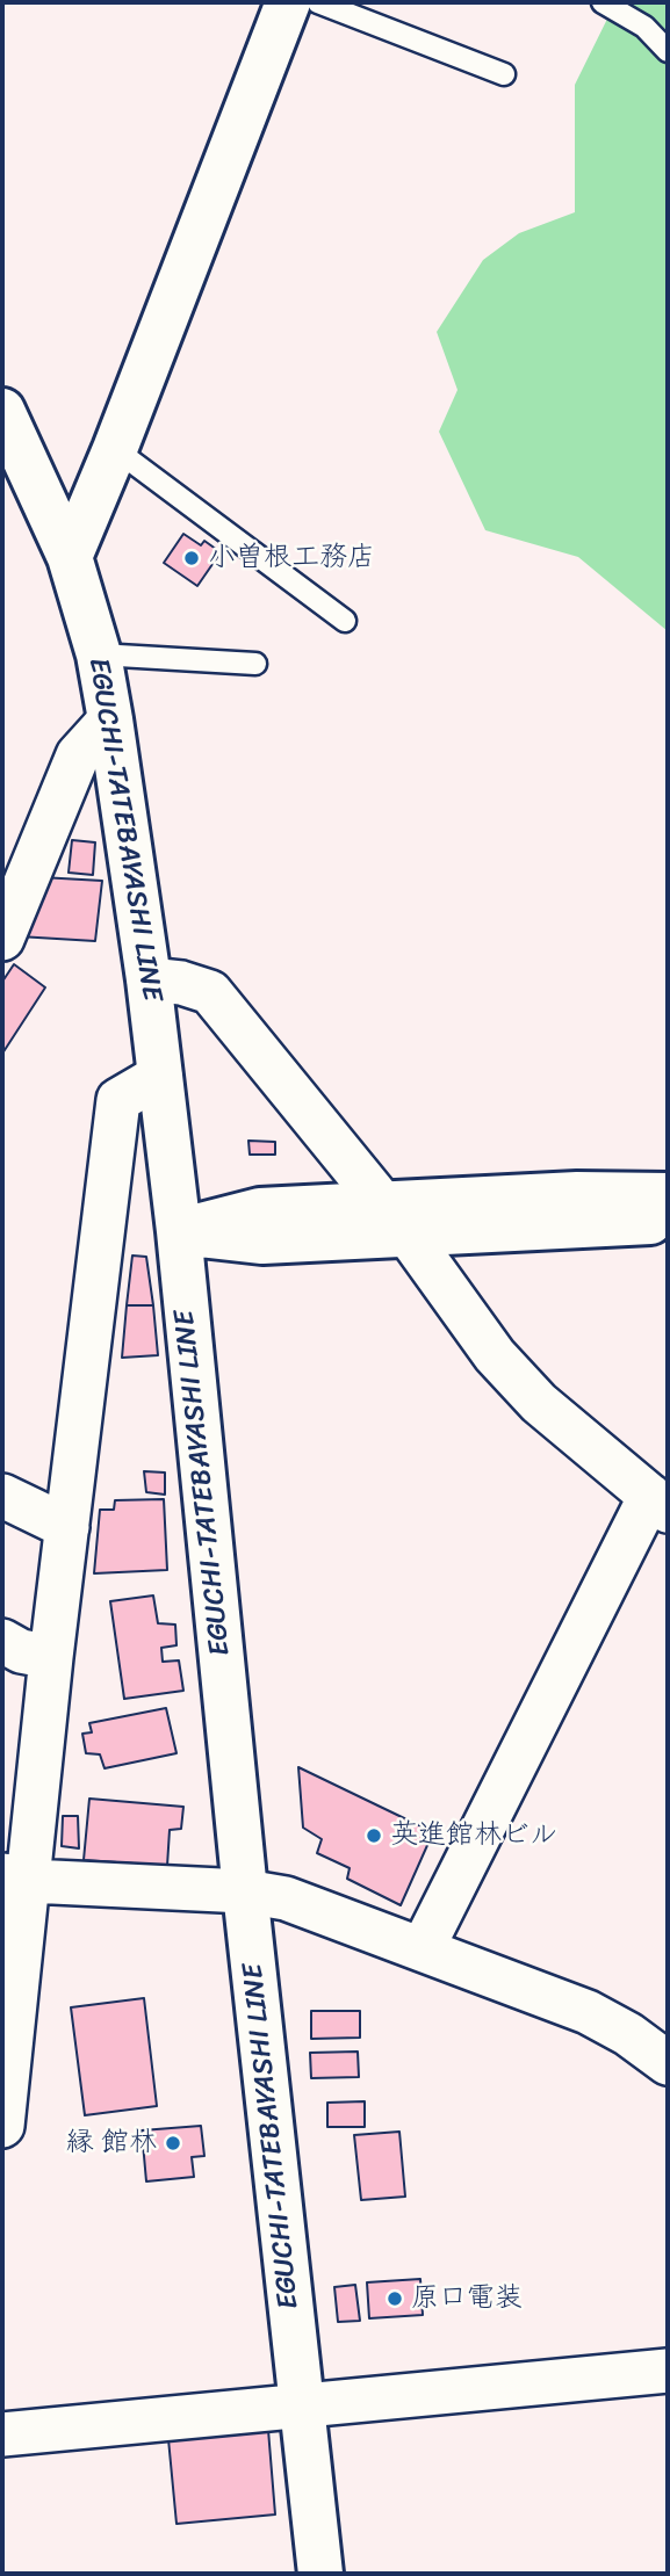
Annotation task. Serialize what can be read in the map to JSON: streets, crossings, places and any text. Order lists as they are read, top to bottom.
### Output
{
  "streets": {
    "main road": ["EGUCHI-TATEBAYASHI LINE"]
  },
  "places": [
    "小曽根工務店",
    "英進館林ビル",
    "縁 館林",
    "原口電装"
  ]
}
